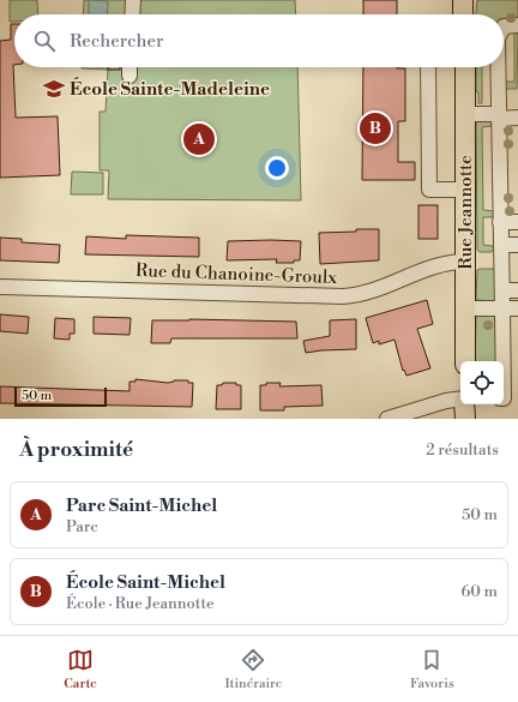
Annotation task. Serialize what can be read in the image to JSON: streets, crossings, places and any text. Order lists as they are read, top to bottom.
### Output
{
  "streets": {
    "main road": ["Rue Jeannotte"],
    "street": ["Rue du Chanoine-Groulx"]
  },
  "crossings": [
    ["Rue Jeannotte", "Rue du Chanoine-Groulx"]
  ],
  "places": {
    "school or university": ["École Sainte-Madeleine"]
  },
  "scale_bar": "50 m",
  "page": {
    "search": "Rechercher",
    "pins": ["B", "A"],
    "scale": "50 m",
    "heading": ["À proximité", "2 résultats"],
    "list": [
      {
        "mark": "A",
        "name": "Parc Saint-Michel",
        "note": "Parc",
        "value": "50 m"
      },
      {
        "mark": "B",
        "name": "École Saint-Michel",
        "note": "École · Rue Jeannotte",
        "value": "60 m"
      }
    ],
    "nav": ["Carte", "Itinéraire", "Favoris"]
  }
}
